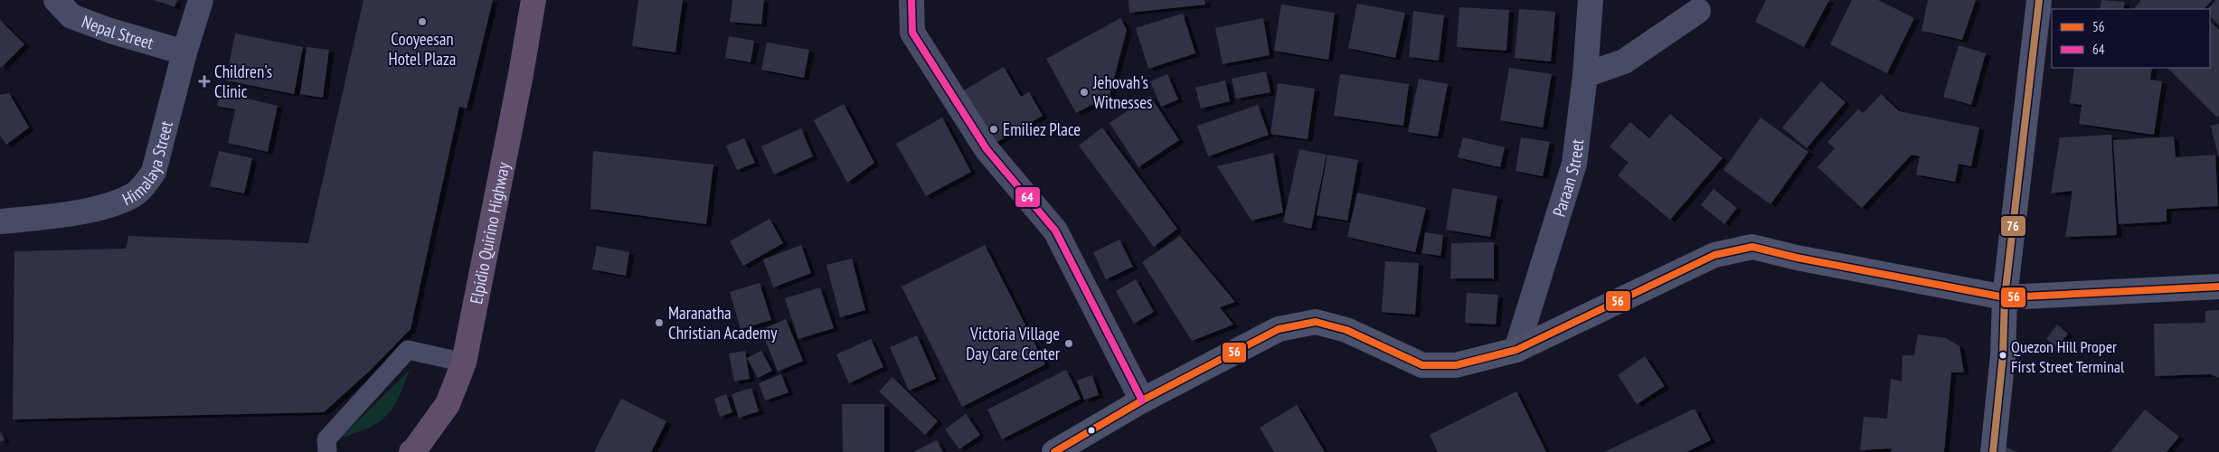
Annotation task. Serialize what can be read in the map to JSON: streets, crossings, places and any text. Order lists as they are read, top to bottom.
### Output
{
  "streets": {
    "highway": ["Elpidio Quirino Highway"],
    "street": ["Nepal Street", "Himalaya Street", "Paraan Street"]
  },
  "crossings": [
    ["Nepal Street", "Himalaya Street"]
  ],
  "places": {
    "other": [
      "Cooyeesan Hotel Plaza",
      "Jehovah's Witnesses",
      "Emiliez Place",
      "Maranatha Christian Academy",
      "Victoria Village Day Care Center",
      "Quezon Hill Proper First Street Terminal"
    ],
    "health": ["Children's Clinic"]
  },
  "lines": ["transit line 64", "transit line 76", "transit line 56"],
  "legend": ["56", "64"]
}
